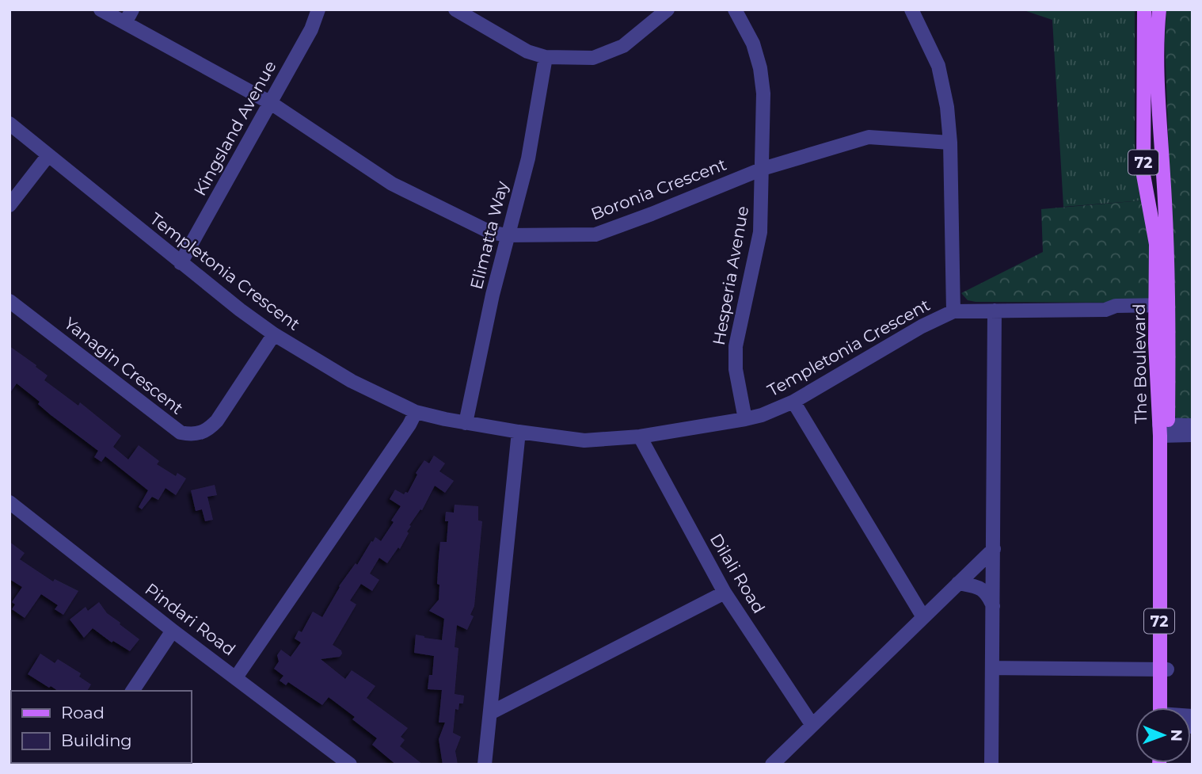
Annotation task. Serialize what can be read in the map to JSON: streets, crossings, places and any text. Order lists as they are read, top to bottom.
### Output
{
  "streets": {
    "main road": ["72", "The Boulevard"],
    "street": [
      "Kingsland Avenue",
      "Boronia Crescent",
      "Elimatta Way",
      "Templetonia Crescent",
      "Hesperia Avenue",
      "Yanagin Crescent",
      "Dilali Road",
      "Pindari Road"
    ]
  },
  "crossings": [
    ["Kingsland Avenue", "Boronia Crescent"],
    ["Kingsland Avenue", "Templetonia Crescent"],
    ["Boronia Crescent", "Elimatta Way"],
    ["Boronia Crescent", "Hesperia Avenue"],
    ["Elimatta Way", "Templetonia Crescent"],
    ["Templetonia Crescent", "Hesperia Avenue"],
    ["Templetonia Crescent", "The Boulevard"],
    ["Templetonia Crescent", "Yanagin Crescent"],
    ["Templetonia Crescent", "Dilali Road"]
  ],
  "legend": ["Road", "Building"],
  "north": "right"
}
